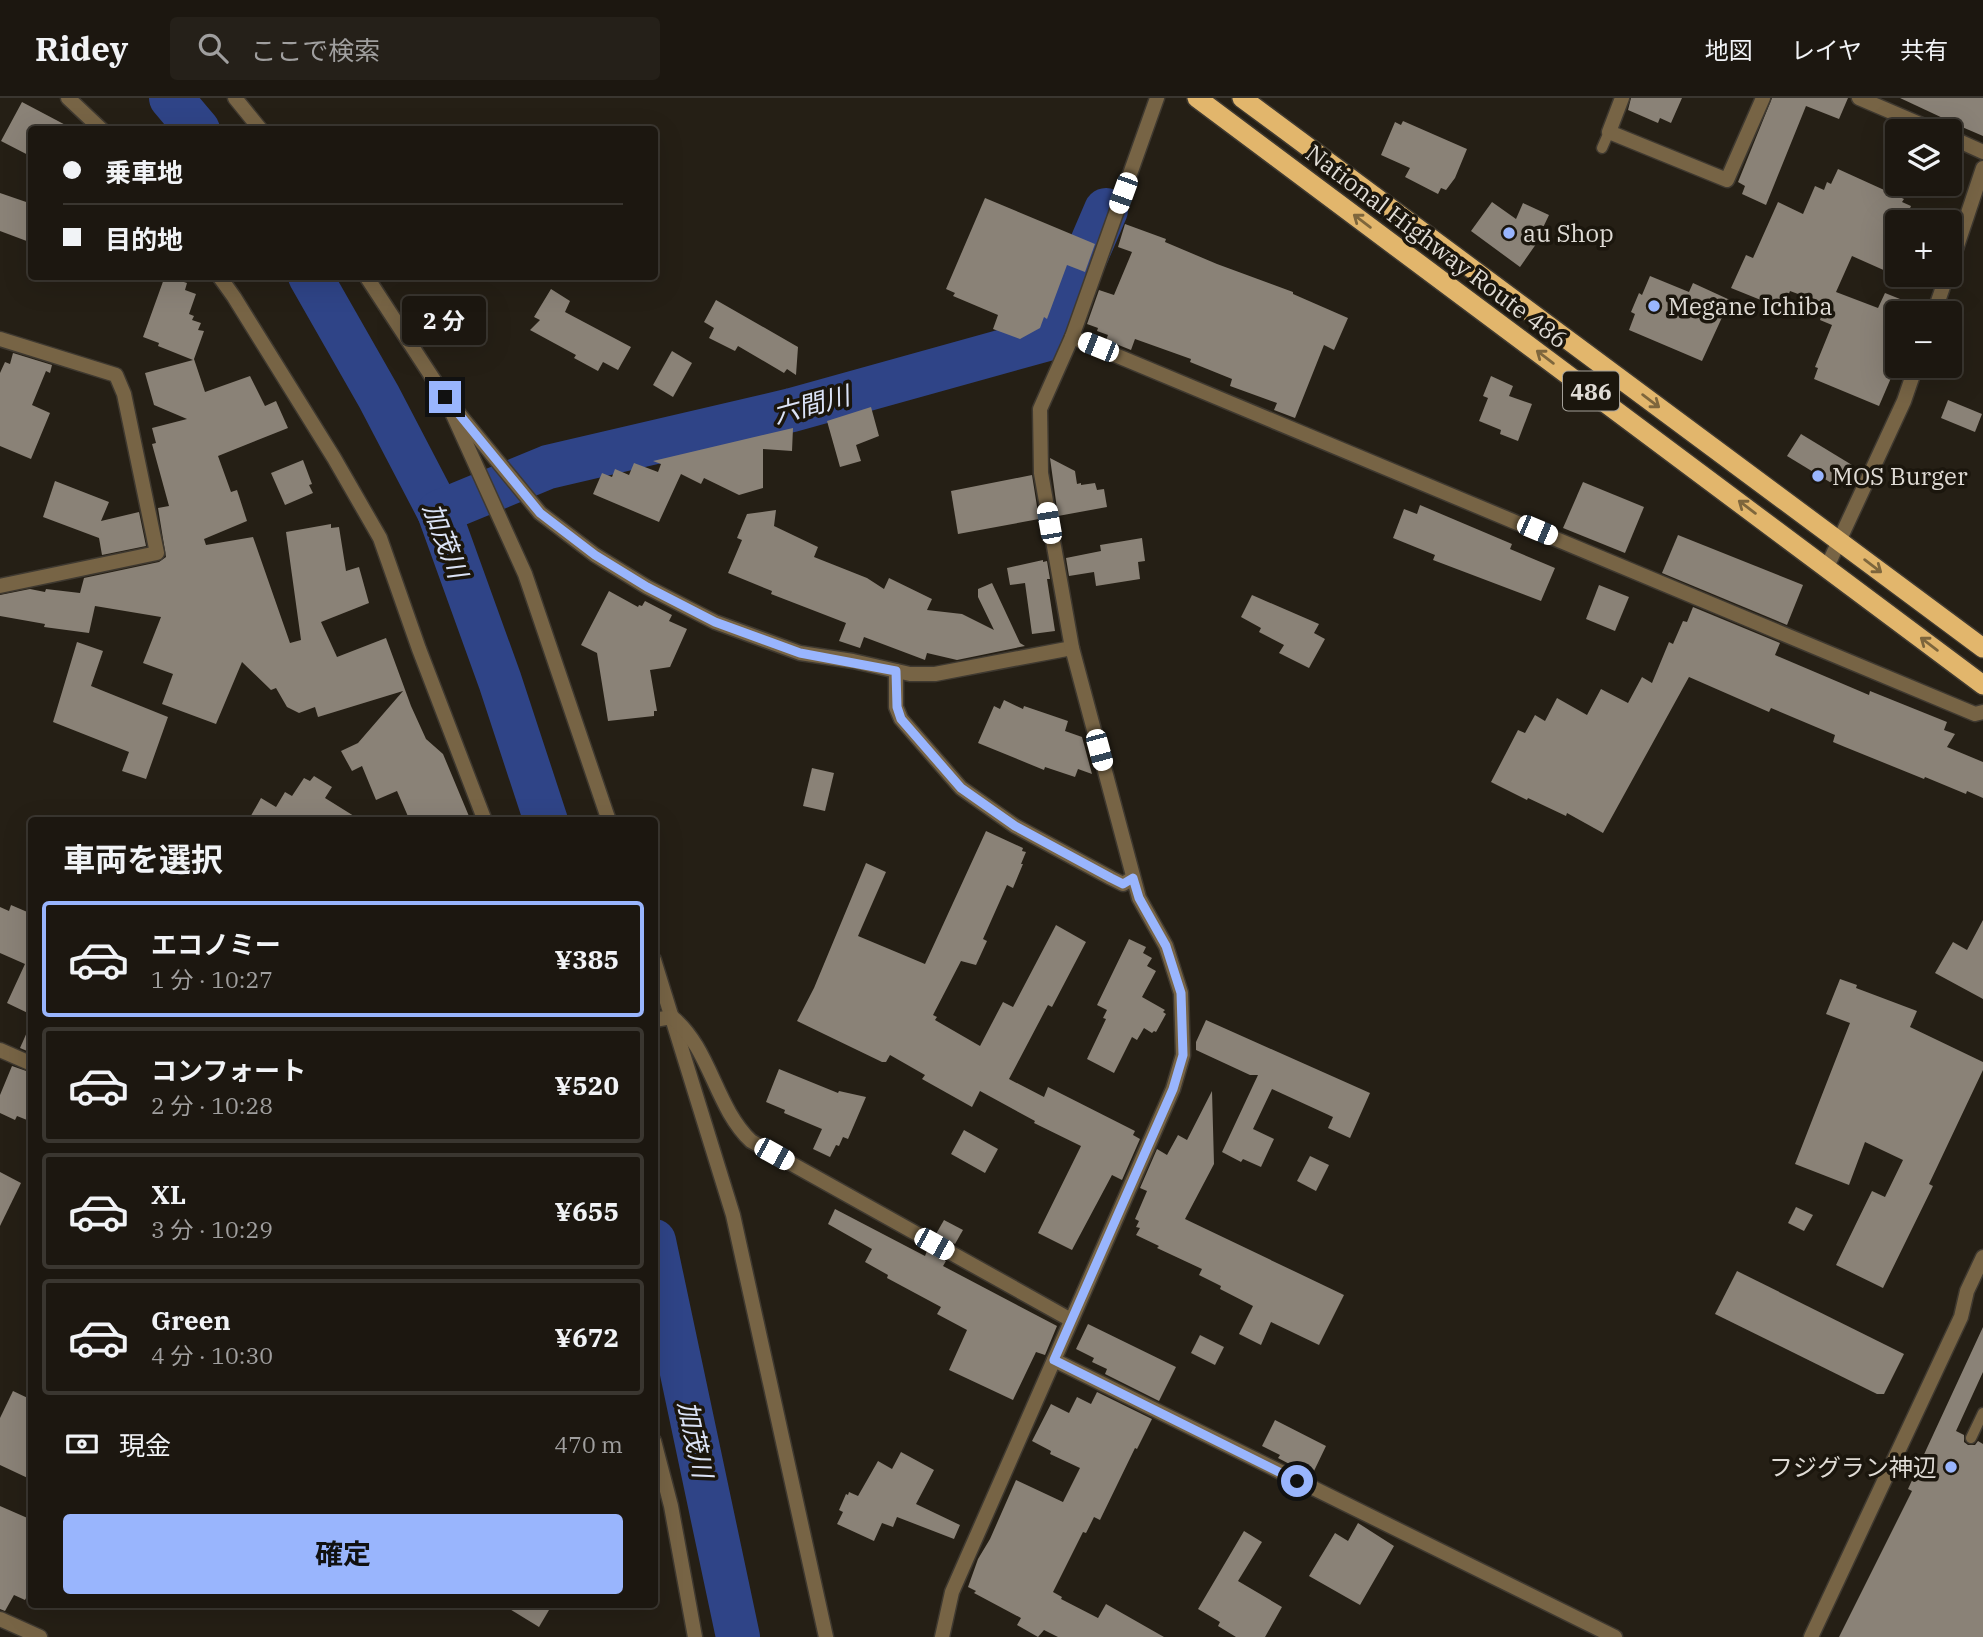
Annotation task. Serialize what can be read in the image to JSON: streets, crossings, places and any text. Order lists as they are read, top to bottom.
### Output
{
  "streets": {
    "highway": ["National Highway Route 486", "486"]
  },
  "water": ["六間川", "加茂川"],
  "places": [
    "au Shop",
    "Megane Ichiba",
    "MOS Burger",
    "フジグラン神辺"
  ],
  "page": {
    "header": "Ridey",
    "search": "ここで検索",
    "nav": ["地図", "レイヤ", "共有"],
    "map_buttons": ["+", "−"],
    "banner": ["乗車地", "目的地"],
    "bubble": "2 分",
    "heading": "車両を選択",
    "list": [
      {
        "name": "エコノミー",
        "note": "1 分 · 10:27",
        "value": "¥385"
      },
      {
        "name": "コンフォート",
        "note": "2 分 · 10:28",
        "value": "¥520"
      },
      {
        "name": "XL",
        "note": "3 分 · 10:29",
        "value": "¥655"
      },
      {
        "name": "Green",
        "note": "4 分 · 10:30",
        "value": "¥672"
      }
    ],
    "pay": ["現金", "470 m"],
    "buttons": "確定"
  }
}
